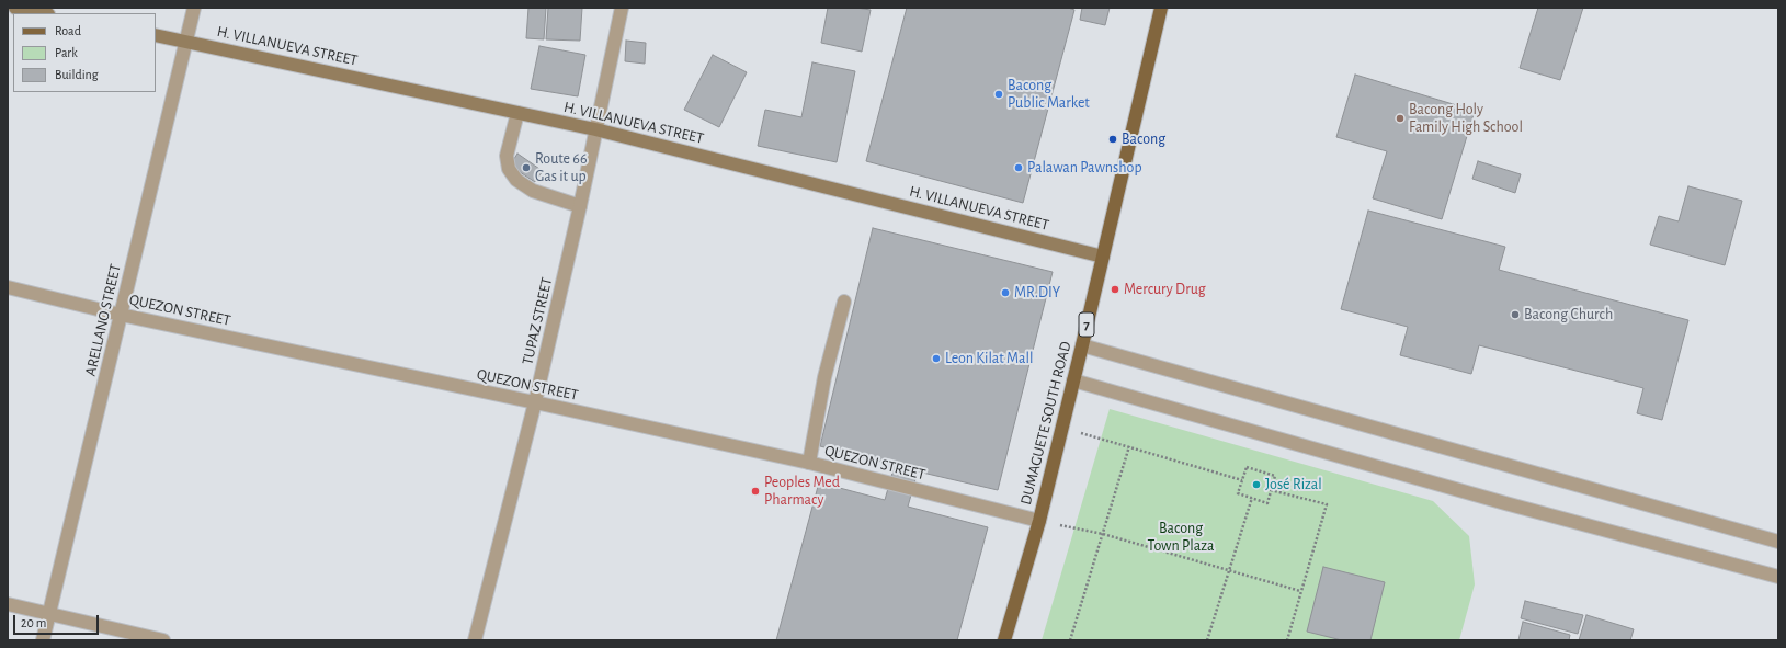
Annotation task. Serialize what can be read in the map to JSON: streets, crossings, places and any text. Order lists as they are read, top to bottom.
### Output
{
  "streets": {
    "main road": ["7", "DUMAGUETE SOUTH ROAD"],
    "street": [
      "H. VILLANUEVA STREET",
      "QUEZON STREET",
      "ARELLANO STREET",
      "TUPAZ STREET"
    ]
  },
  "crossings": [
    ["H. VILLANUEVA STREET", "ARELLANO STREET"],
    ["H. VILLANUEVA STREET", "TUPAZ STREET"],
    ["H. VILLANUEVA STREET", "DUMAGUETE SOUTH ROAD"],
    ["QUEZON STREET", "ARELLANO STREET"],
    ["QUEZON STREET", "TUPAZ STREET"],
    ["QUEZON STREET", "DUMAGUETE SOUTH ROAD"]
  ],
  "parks": ["Bacong Town Plaza"],
  "places": [
    "Bacong Public Market",
    "Bacong Holy Family High School",
    "Bacong",
    "Route 66 Gas it up",
    "Palawan Pawnshop",
    "Mercury Drug",
    "MR.DIY",
    "Bacong Church",
    "Leon Kilat Mall",
    "José Rizal",
    "Peoples Med Pharmacy"
  ],
  "legend": ["Road", "Park", "Building"],
  "scale_bar": "20 m"
}
